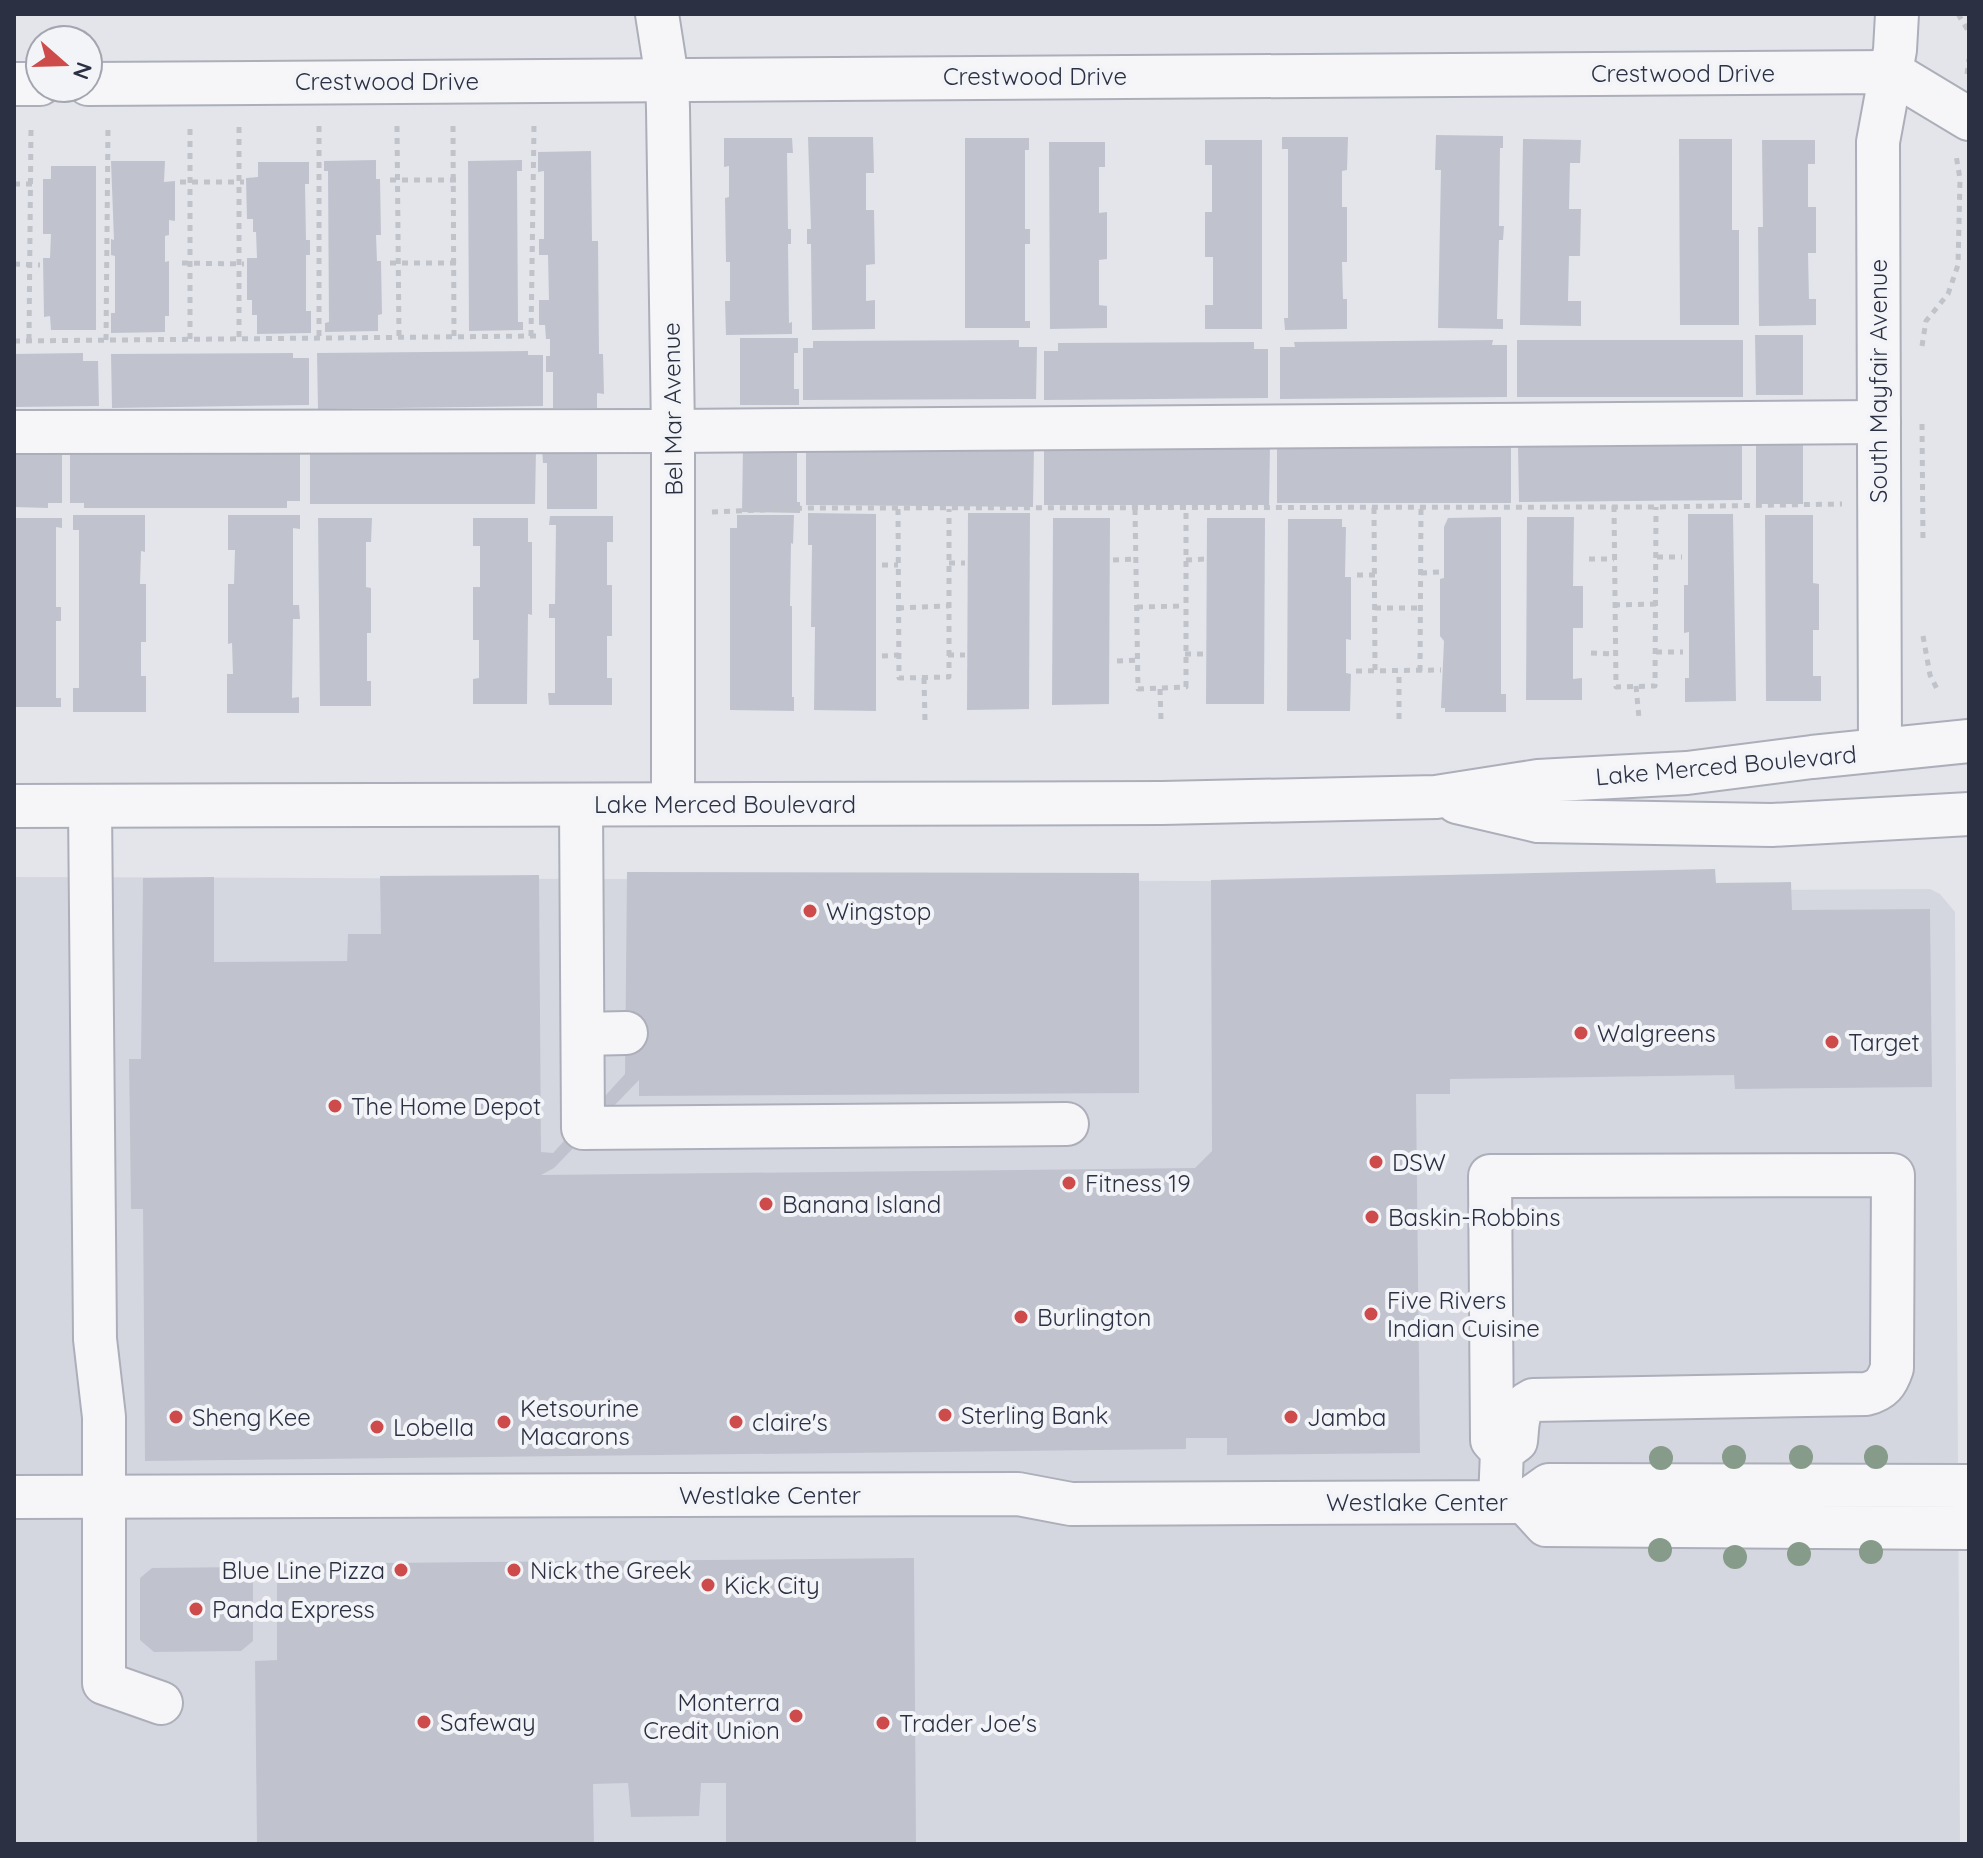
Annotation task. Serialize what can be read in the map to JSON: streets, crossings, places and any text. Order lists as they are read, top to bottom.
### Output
{
  "streets": {
    "street": [
      "Crestwood Drive",
      "South Mayfair Avenue",
      "Bel Mar Avenue",
      "Lake Merced Boulevard",
      "Westlake Center"
    ]
  },
  "crossings": [
    ["Crestwood Drive", "South Mayfair Avenue"],
    ["Crestwood Drive", "Bel Mar Avenue"],
    ["South Mayfair Avenue", "Lake Merced Boulevard"],
    ["Bel Mar Avenue", "Lake Merced Boulevard"]
  ],
  "places": [
    "Wingstop",
    "Walgreens",
    "Target",
    "The Home Depot",
    "DSW",
    "Fitness 19",
    "Banana Island",
    "Baskin-Robbins",
    "Five Rivers Indian Cuisine",
    "Burlington",
    "Sterling Bank",
    "Sheng Kee",
    "Jamba",
    "Ketsourine Macarons",
    "claire's",
    "Lobella",
    "Blue Line Pizza",
    "Nick the Greek",
    "Kick City",
    "Panda Express",
    "Monterra Credit Union",
    "Safeway",
    "Trader Joe's"
  ],
  "north": "right"
}
